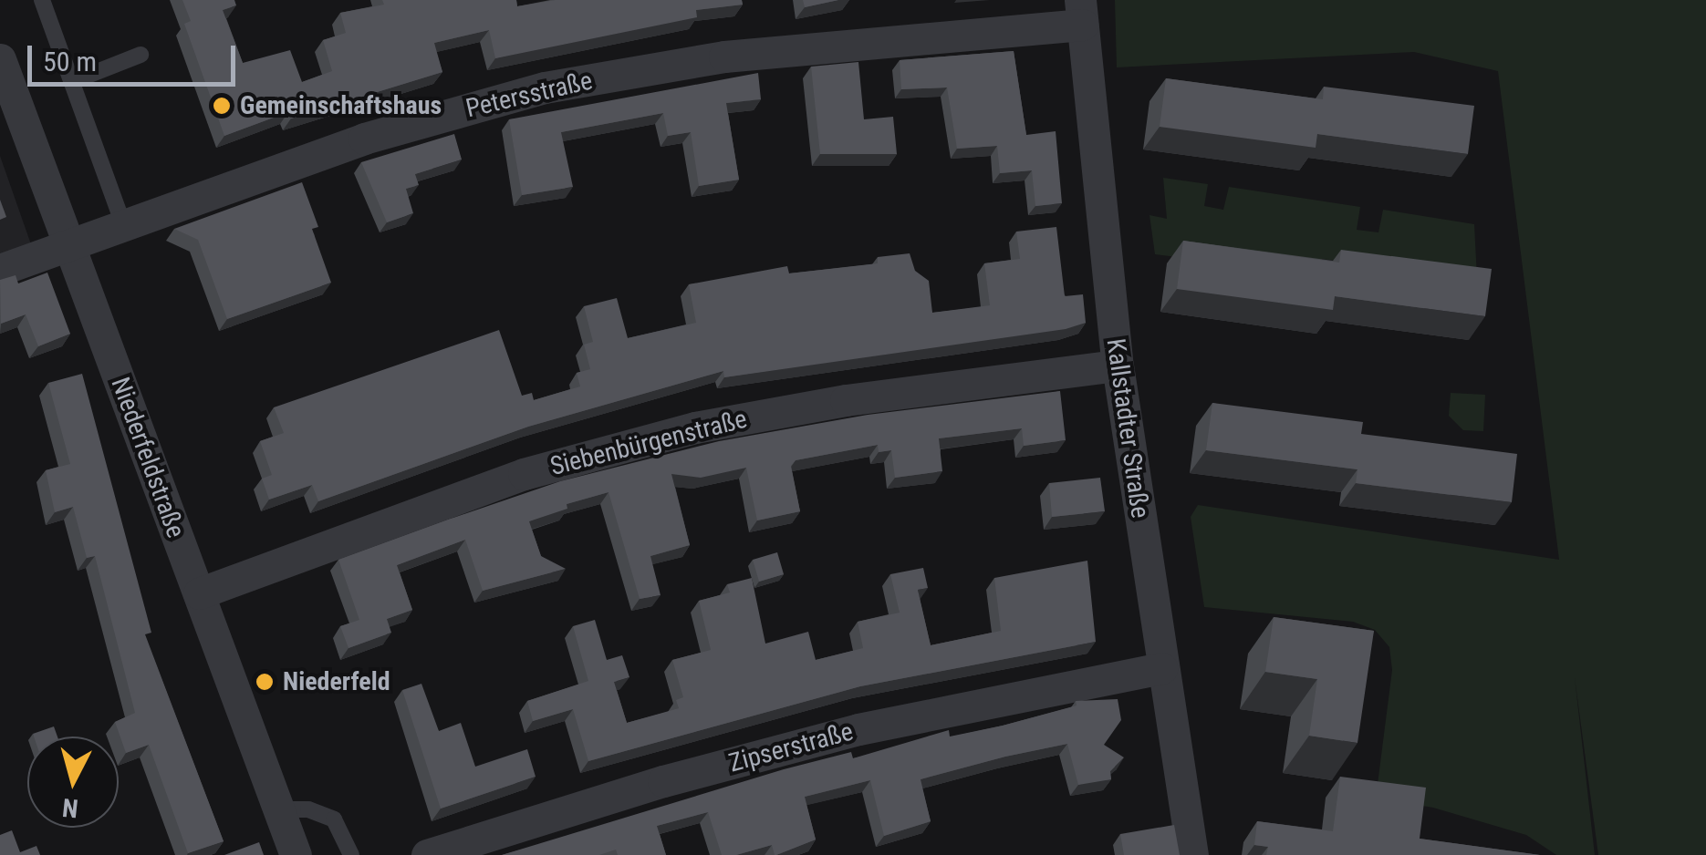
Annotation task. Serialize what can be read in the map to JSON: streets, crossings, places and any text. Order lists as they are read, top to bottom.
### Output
{
  "streets": {
    "street": [
      "Petersstraße",
      "Kallstadter Straße",
      "Siebenbürgenstraße",
      "Niederfeldstraße",
      "Zipserstraße"
    ]
  },
  "crossings": [
    ["Petersstraße", "Kallstadter Straße"],
    ["Petersstraße", "Niederfeldstraße"],
    ["Kallstadter Straße", "Siebenbürgenstraße"],
    ["Kallstadter Straße", "Zipserstraße"],
    ["Siebenbürgenstraße", "Niederfeldstraße"]
  ],
  "places": ["Gemeinschaftshaus", "Niederfeld"],
  "scale_bar": "50 m",
  "north": "bottom"
}
